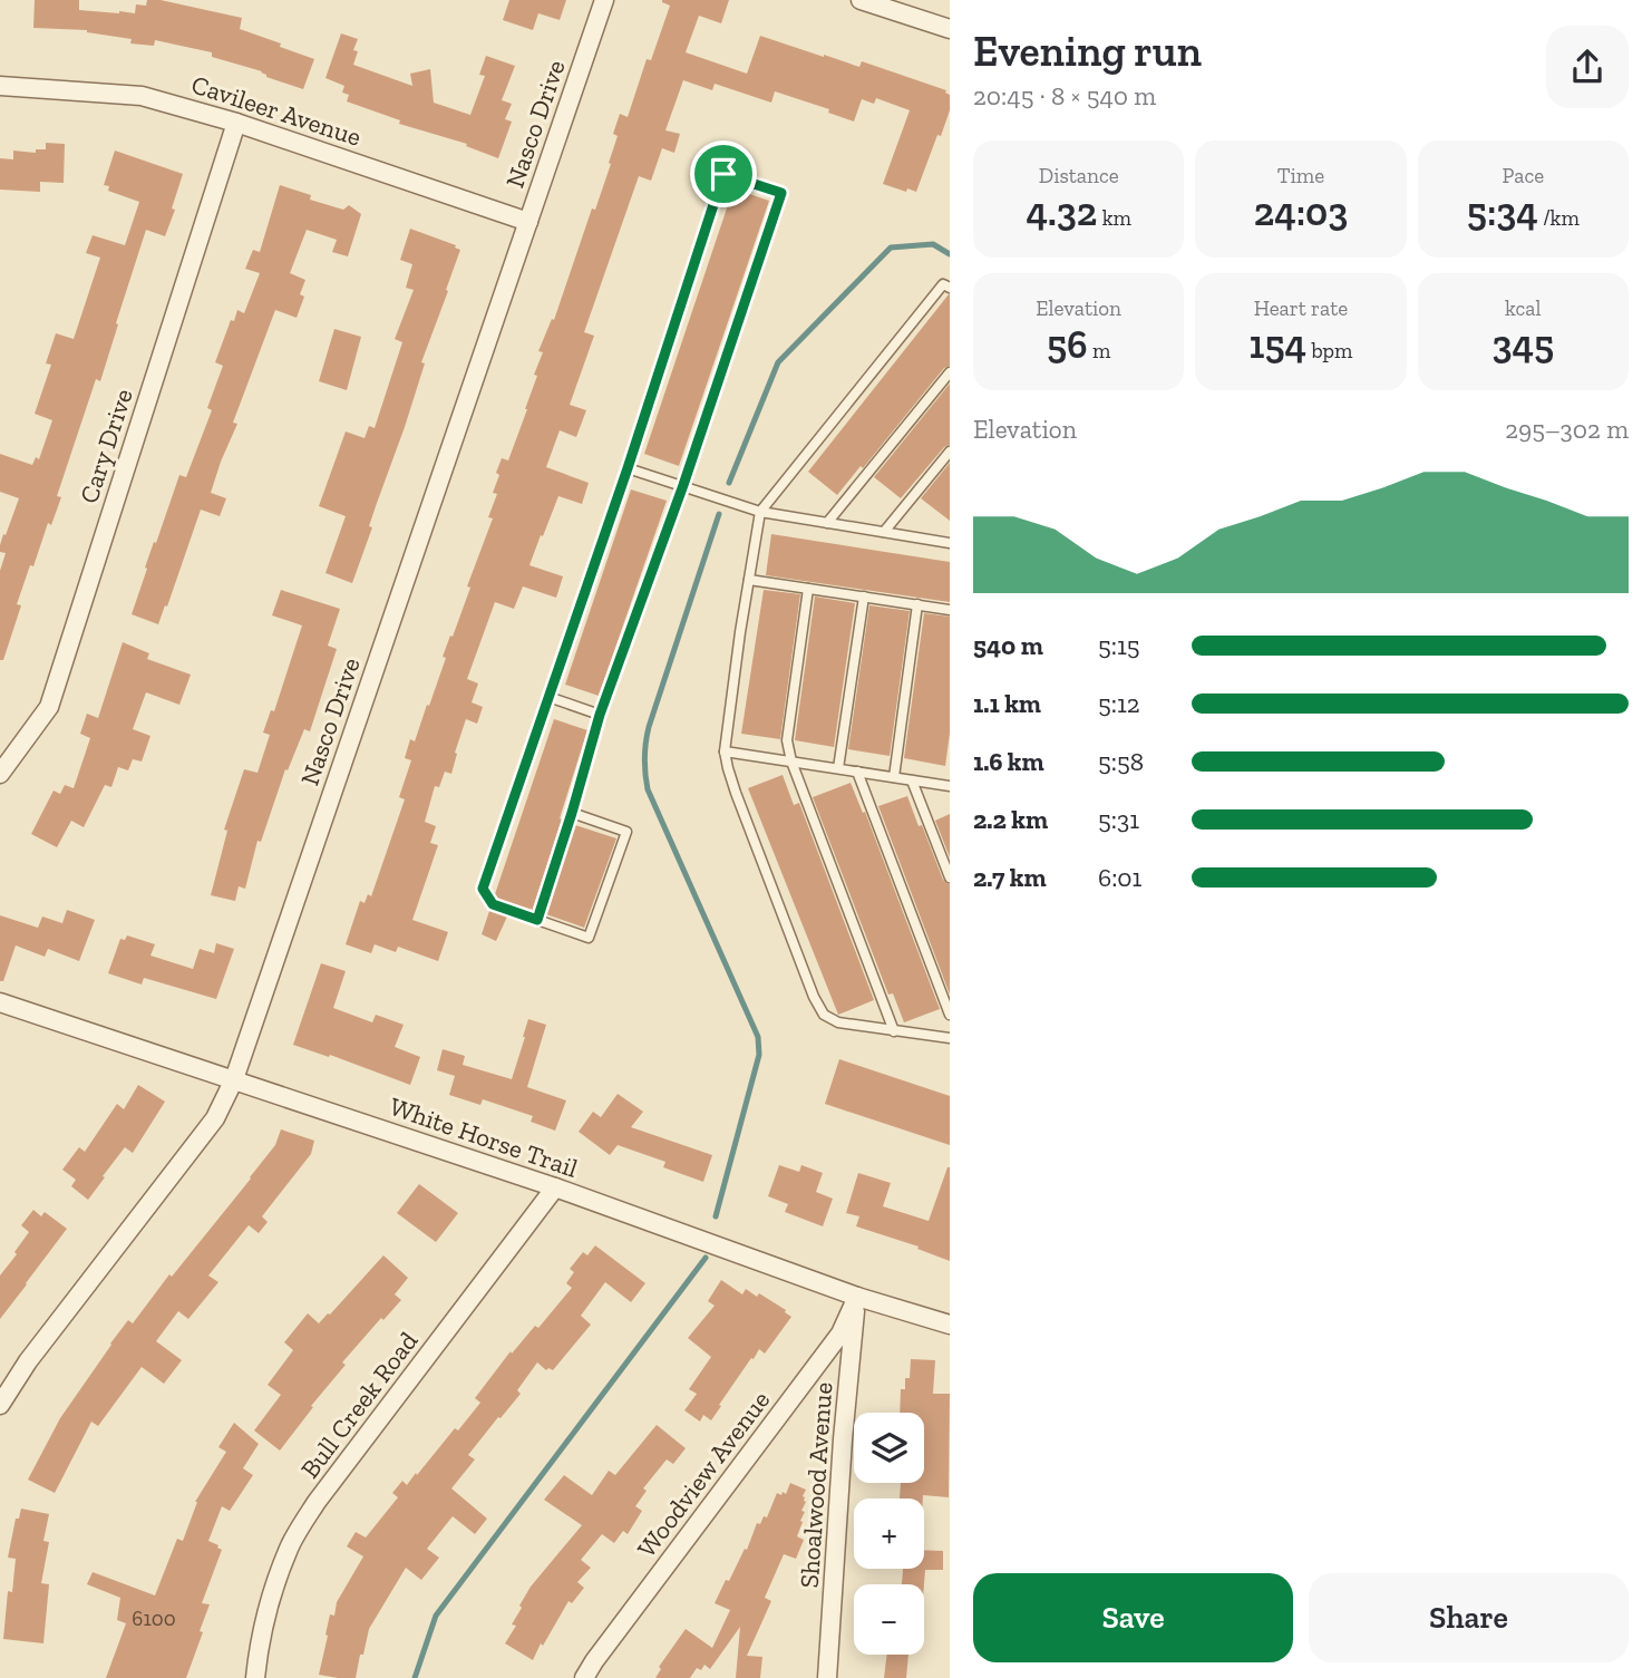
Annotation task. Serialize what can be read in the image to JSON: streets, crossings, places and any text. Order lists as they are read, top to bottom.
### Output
{
  "streets": {
    "street": [
      "Cavileer Avenue",
      "Nasco Drive",
      "Cary Drive",
      "White Horse Trail",
      "Bull Creek Road",
      "Woodview Avenue",
      "Shoalwood Avenue"
    ]
  },
  "crossings": [
    ["Cavileer Avenue", "Nasco Drive"],
    ["Cavileer Avenue", "Cary Drive"],
    ["Nasco Drive", "White Horse Trail"],
    ["White Horse Trail", "Bull Creek Road"],
    ["White Horse Trail", "Woodview Avenue"],
    ["White Horse Trail", "Shoalwood Avenue"],
    ["Woodview Avenue", "Shoalwood Avenue"]
  ],
  "house_numbers": ["6100"],
  "page": {
    "heading": ["Evening run", "20:45 · 8 × 540 m"],
    "stats": [
      ["Distance", "4.32 km"],
      ["Time", "24:03"],
      ["Pace", "5:34 /km"],
      ["Elevation", "56 m"],
      ["Heart rate", "154 bpm"],
      ["kcal", "345"]
    ],
    "chart": ["Elevation", "295–302 m"],
    "list": [
      {
        "name": "540 m",
        "note": "5:15"
      },
      {
        "name": "1.1 km",
        "note": "5:12"
      },
      {
        "name": "1.6 km",
        "note": "5:58"
      },
      {
        "name": "2.2 km",
        "note": "5:31"
      },
      {
        "name": "2.7 km",
        "note": "6:01"
      }
    ],
    "map_buttons": ["+", "−"],
    "buttons": ["Save", "Share"]
  }
}
